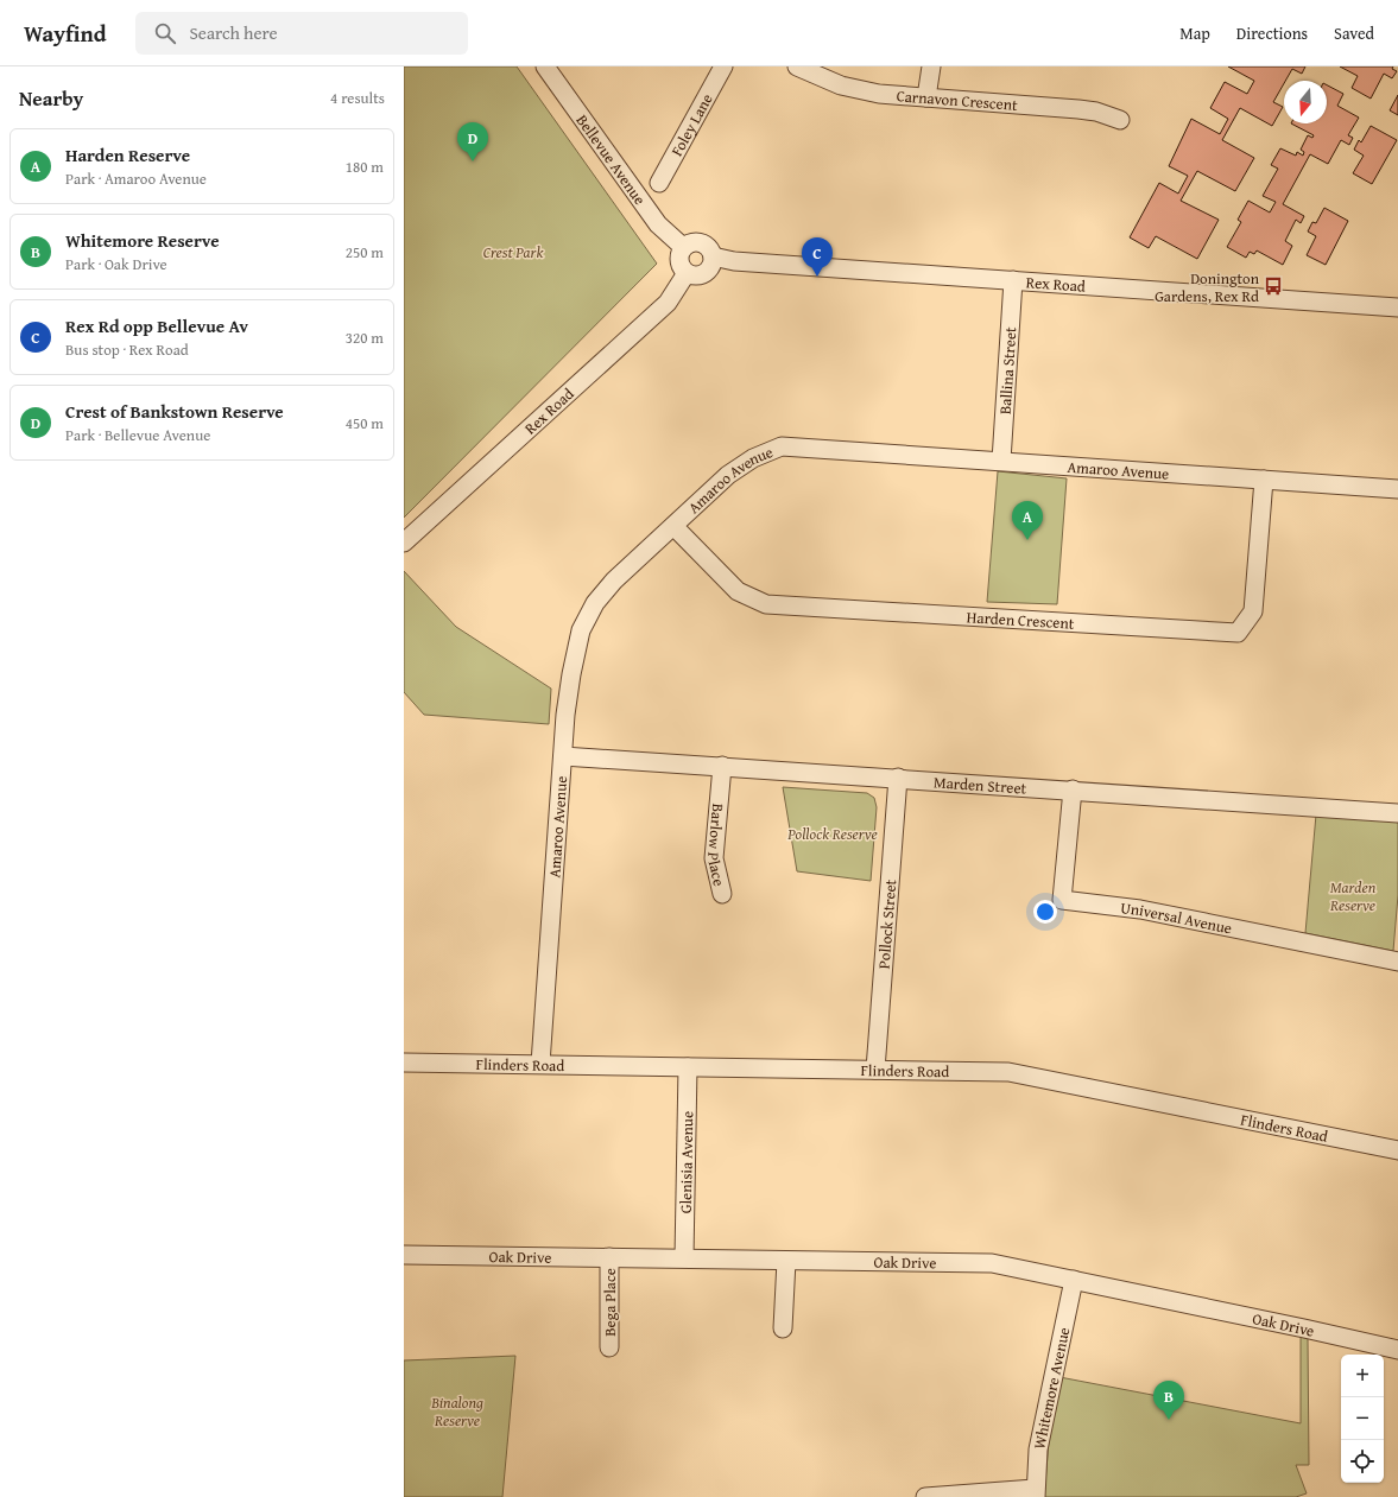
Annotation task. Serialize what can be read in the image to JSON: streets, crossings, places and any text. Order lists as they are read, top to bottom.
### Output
{
  "streets": {
    "street": [
      "Carnavon Crescent",
      "Foley Lane",
      "Bellevue Avenue",
      "Rex Road",
      "Ballina Street",
      "Amaroo Avenue",
      "Harden Crescent",
      "Marden Street",
      "Barlow Place",
      "Universal Avenue",
      "Pollock Street",
      "Flinders Road",
      "Glenisia Avenue",
      "Oak Drive",
      "Bega Place",
      "Whitemore Avenue"
    ]
  },
  "crossings": [
    ["Bellevue Avenue", "Rex Road"],
    ["Rex Road", "Ballina Street"],
    ["Ballina Street", "Amaroo Avenue"],
    ["Amaroo Avenue", "Harden Crescent"],
    ["Amaroo Avenue", "Marden Street"],
    ["Amaroo Avenue", "Flinders Road"],
    ["Marden Street", "Barlow Place"],
    ["Marden Street", "Universal Avenue"],
    ["Marden Street", "Pollock Street"],
    ["Pollock Street", "Flinders Road"],
    ["Flinders Road", "Glenisia Avenue"],
    ["Glenisia Avenue", "Oak Drive"],
    ["Oak Drive", "Bega Place"],
    ["Oak Drive", "Whitemore Avenue"]
  ],
  "parks": [
    "Crest Park",
    "Pollock Reserve",
    "Marden Reserve",
    "Binalong Reserve"
  ],
  "places": {
    "bus stop": ["Donington Gardens, Rex Rd"]
  },
  "north": "bottom",
  "page": {
    "header": "Wayfind",
    "search": "Search here",
    "nav": ["Map", "Directions", "Saved"],
    "heading": ["Nearby", "4 results"],
    "pins": [
      "D",
      "C",
      "A",
      "B"
    ],
    "list": [
      {
        "mark": "A",
        "name": "Harden Reserve",
        "note": "Park · Amaroo Avenue",
        "value": "180 m"
      },
      {
        "mark": "B",
        "name": "Whitemore Reserve",
        "note": "Park · Oak Drive",
        "value": "250 m"
      },
      {
        "mark": "C",
        "name": "Rex Rd opp Bellevue Av",
        "note": "Bus stop · Rex Road",
        "value": "320 m"
      },
      {
        "mark": "D",
        "name": "Crest of Bankstown Reserve",
        "note": "Park · Bellevue Avenue",
        "value": "450 m"
      }
    ],
    "map_buttons": ["+", "−"]
  }
}
